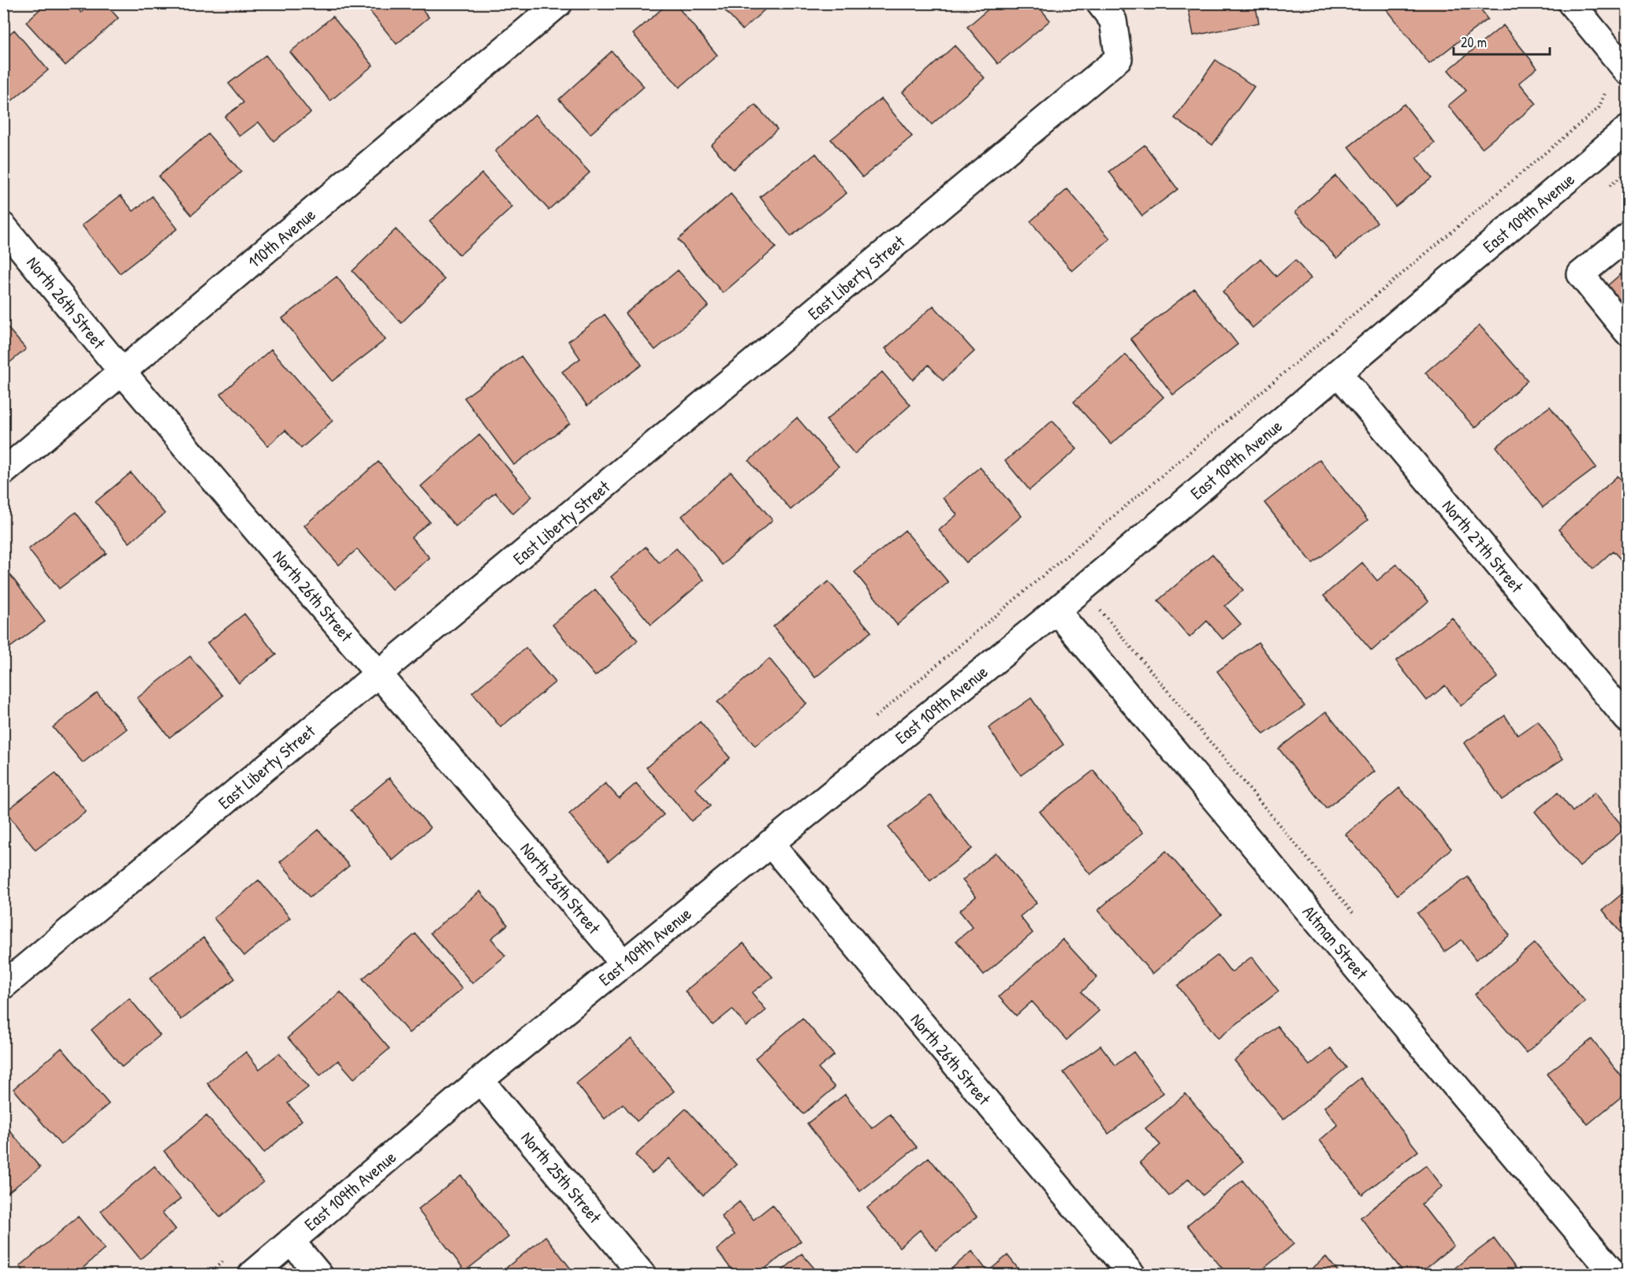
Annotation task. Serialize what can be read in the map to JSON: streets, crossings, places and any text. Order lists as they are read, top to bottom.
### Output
{
  "streets": {
    "street": [
      "East 109th Avenue",
      "110th Avenue",
      "East Liberty Street",
      "North 26th Street",
      "North 27th Street",
      "Altman Street",
      "North 25th Street"
    ]
  },
  "crossings": [
    ["East 109th Avenue", "North 26th Street"],
    ["East 109th Avenue", "North 27th Street"],
    ["East 109th Avenue", "Altman Street"],
    ["East 109th Avenue", "North 25th Street"],
    ["110th Avenue", "North 26th Street"],
    ["East Liberty Street", "North 26th Street"]
  ],
  "scale_bar": "20 m"
}
